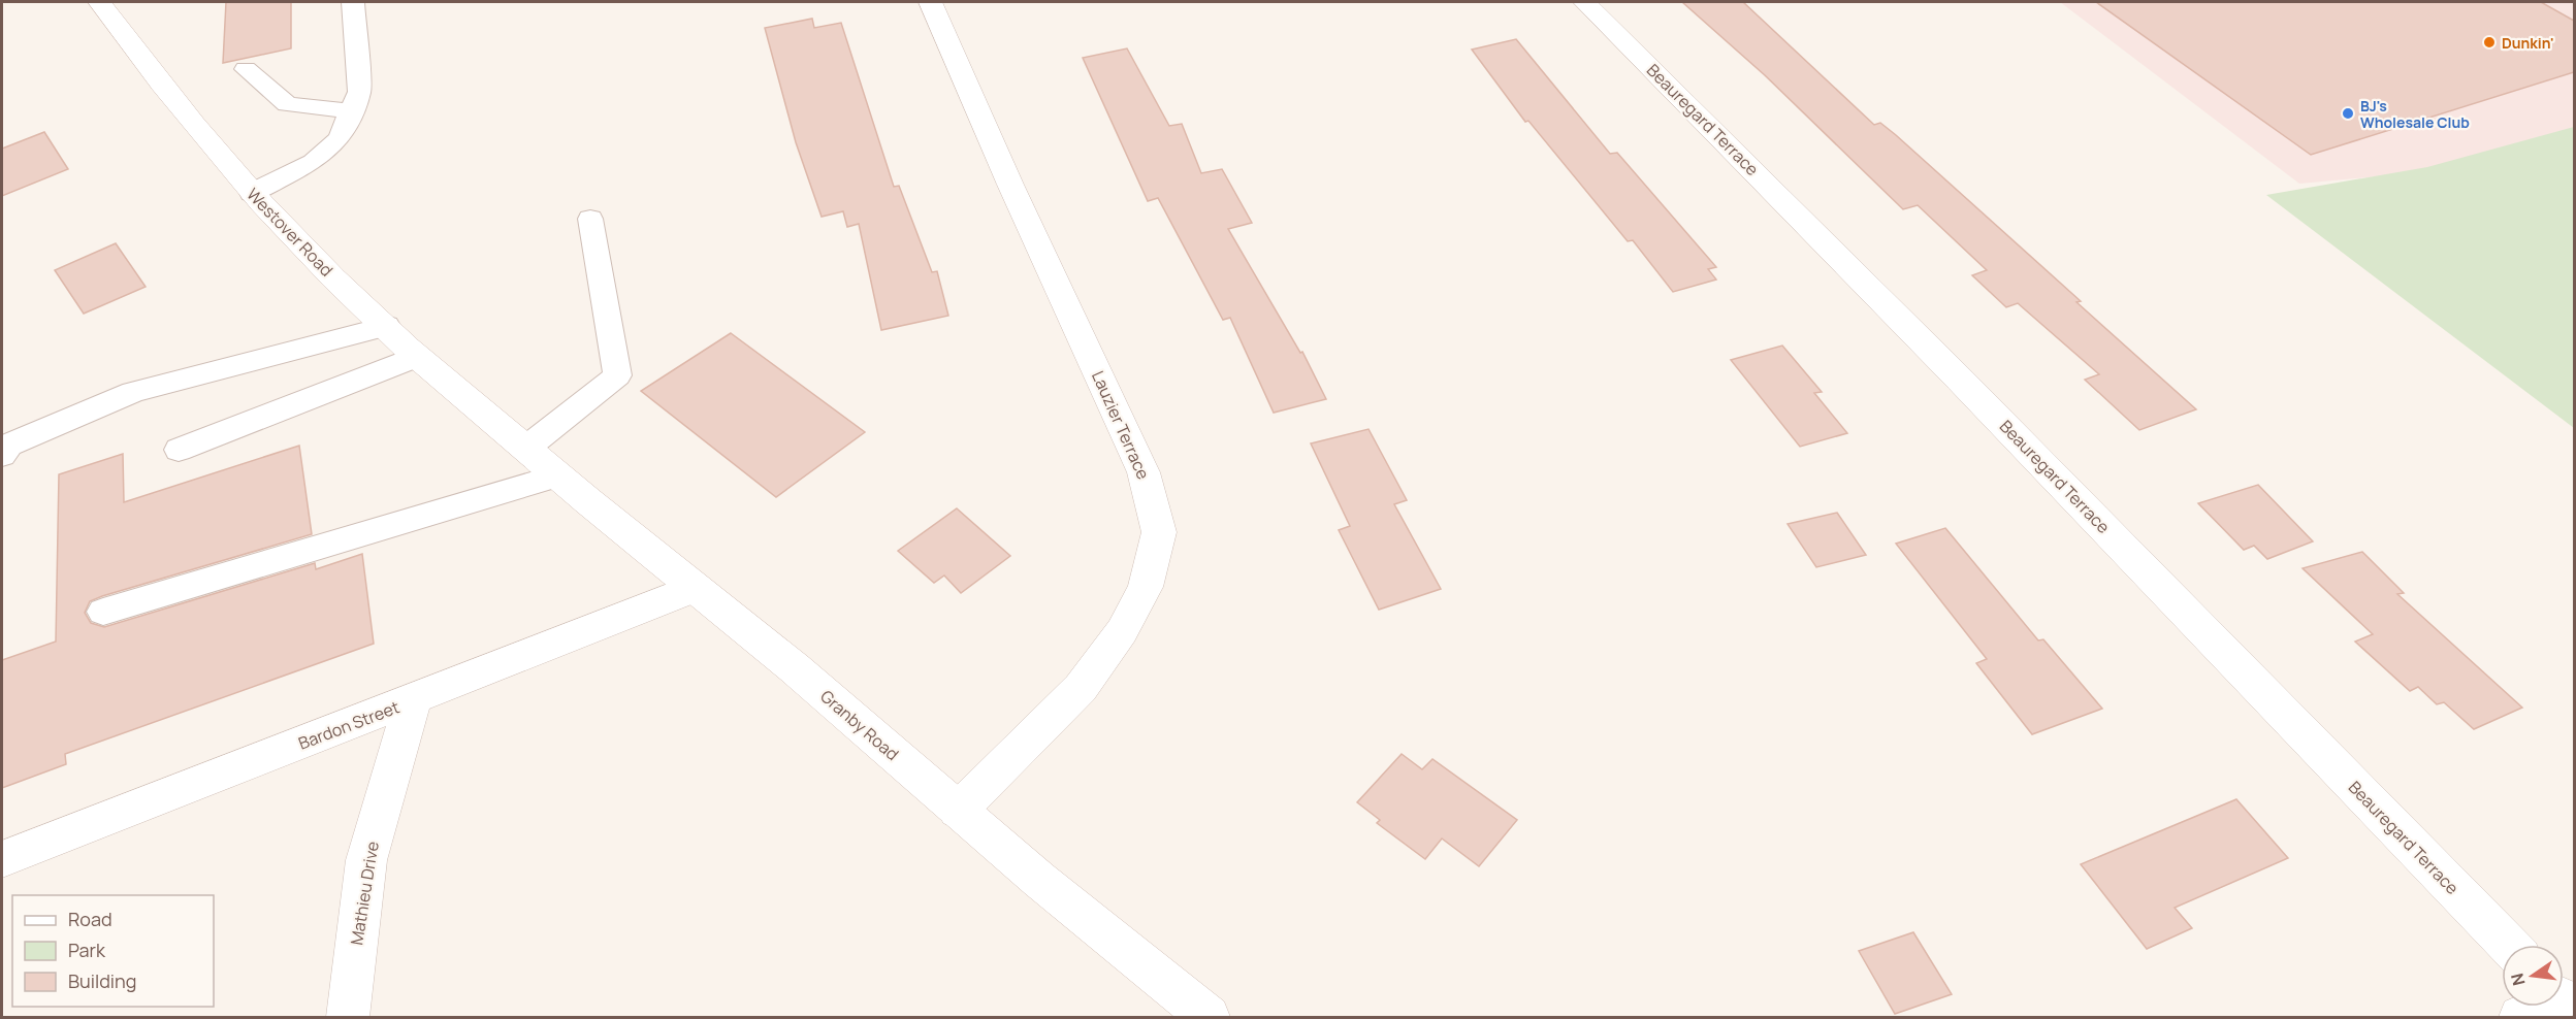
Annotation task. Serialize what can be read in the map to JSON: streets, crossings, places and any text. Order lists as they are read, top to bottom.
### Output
{
  "streets": {
    "street": [
      "Beauregard Terrace",
      "Westover Road",
      "Lauzier Terrace",
      "Bardon Street",
      "Granby Road",
      "Mathieu Drive"
    ]
  },
  "crossings": [
    ["Westover Road", "Granby Road"],
    ["Lauzier Terrace", "Granby Road"],
    ["Bardon Street", "Granby Road"],
    ["Bardon Street", "Mathieu Drive"]
  ],
  "places": ["Dunkin'", "BJ's Wholesale Club"],
  "legend": ["Road", "Park", "Building"],
  "north": "left"
}
